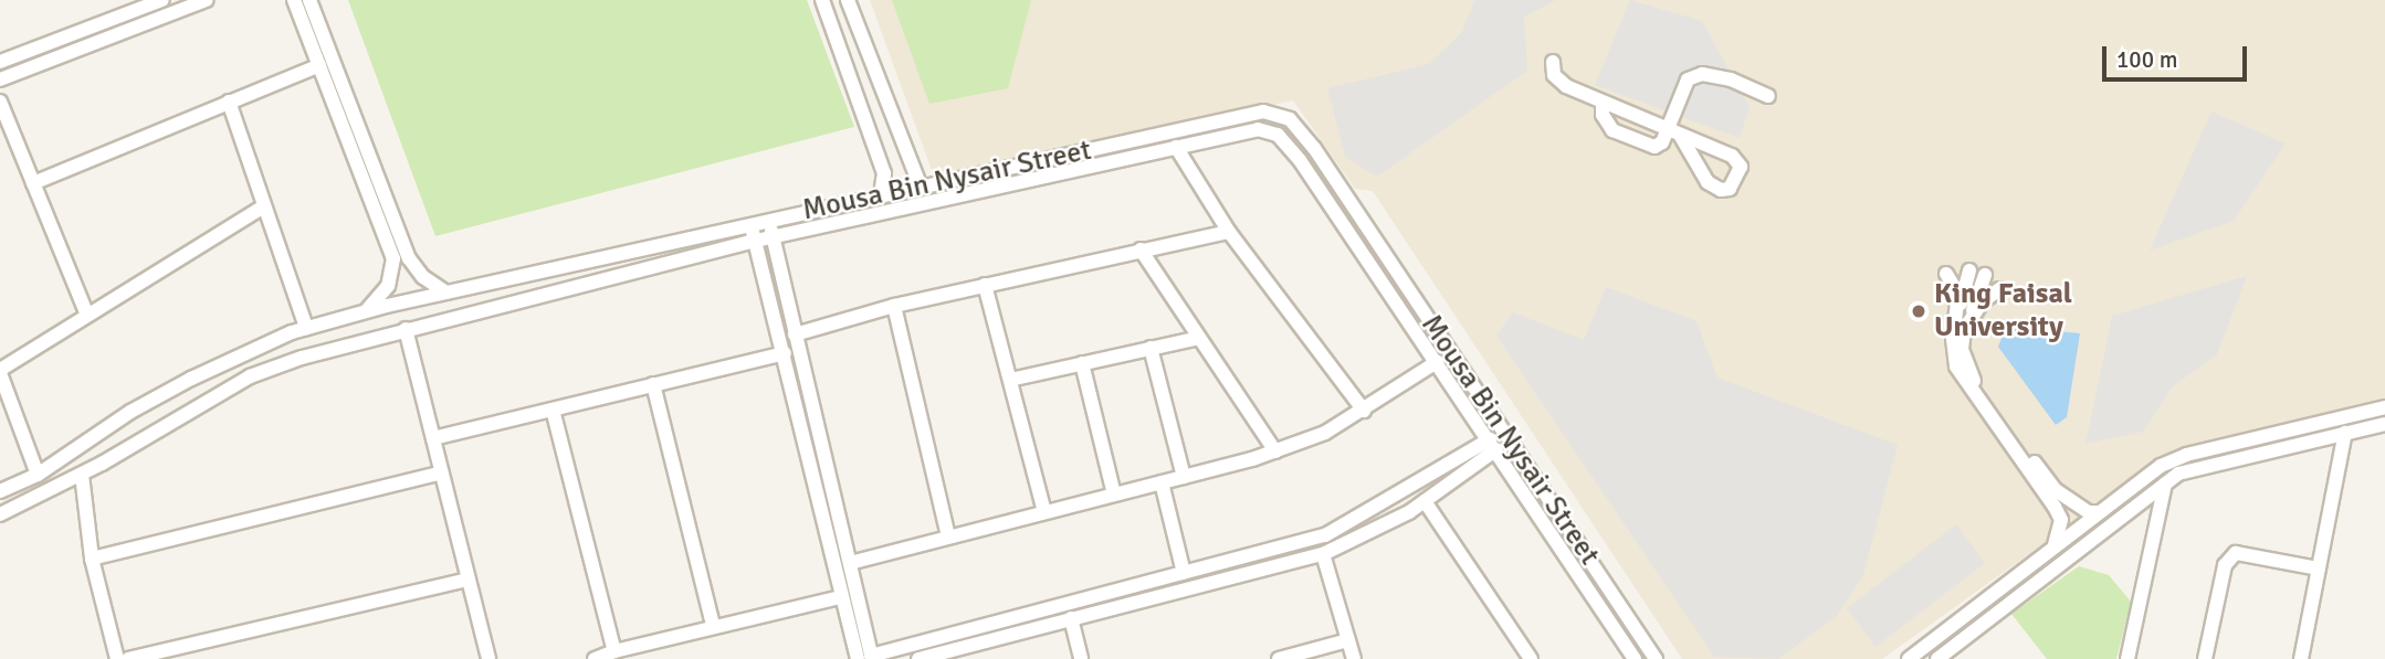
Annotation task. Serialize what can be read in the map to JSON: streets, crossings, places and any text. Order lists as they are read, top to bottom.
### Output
{
  "streets": {
    "street": ["Mousa Bin Nysair Street"]
  },
  "places": ["King Faisal University"],
  "scale_bar": "100 m"
}
